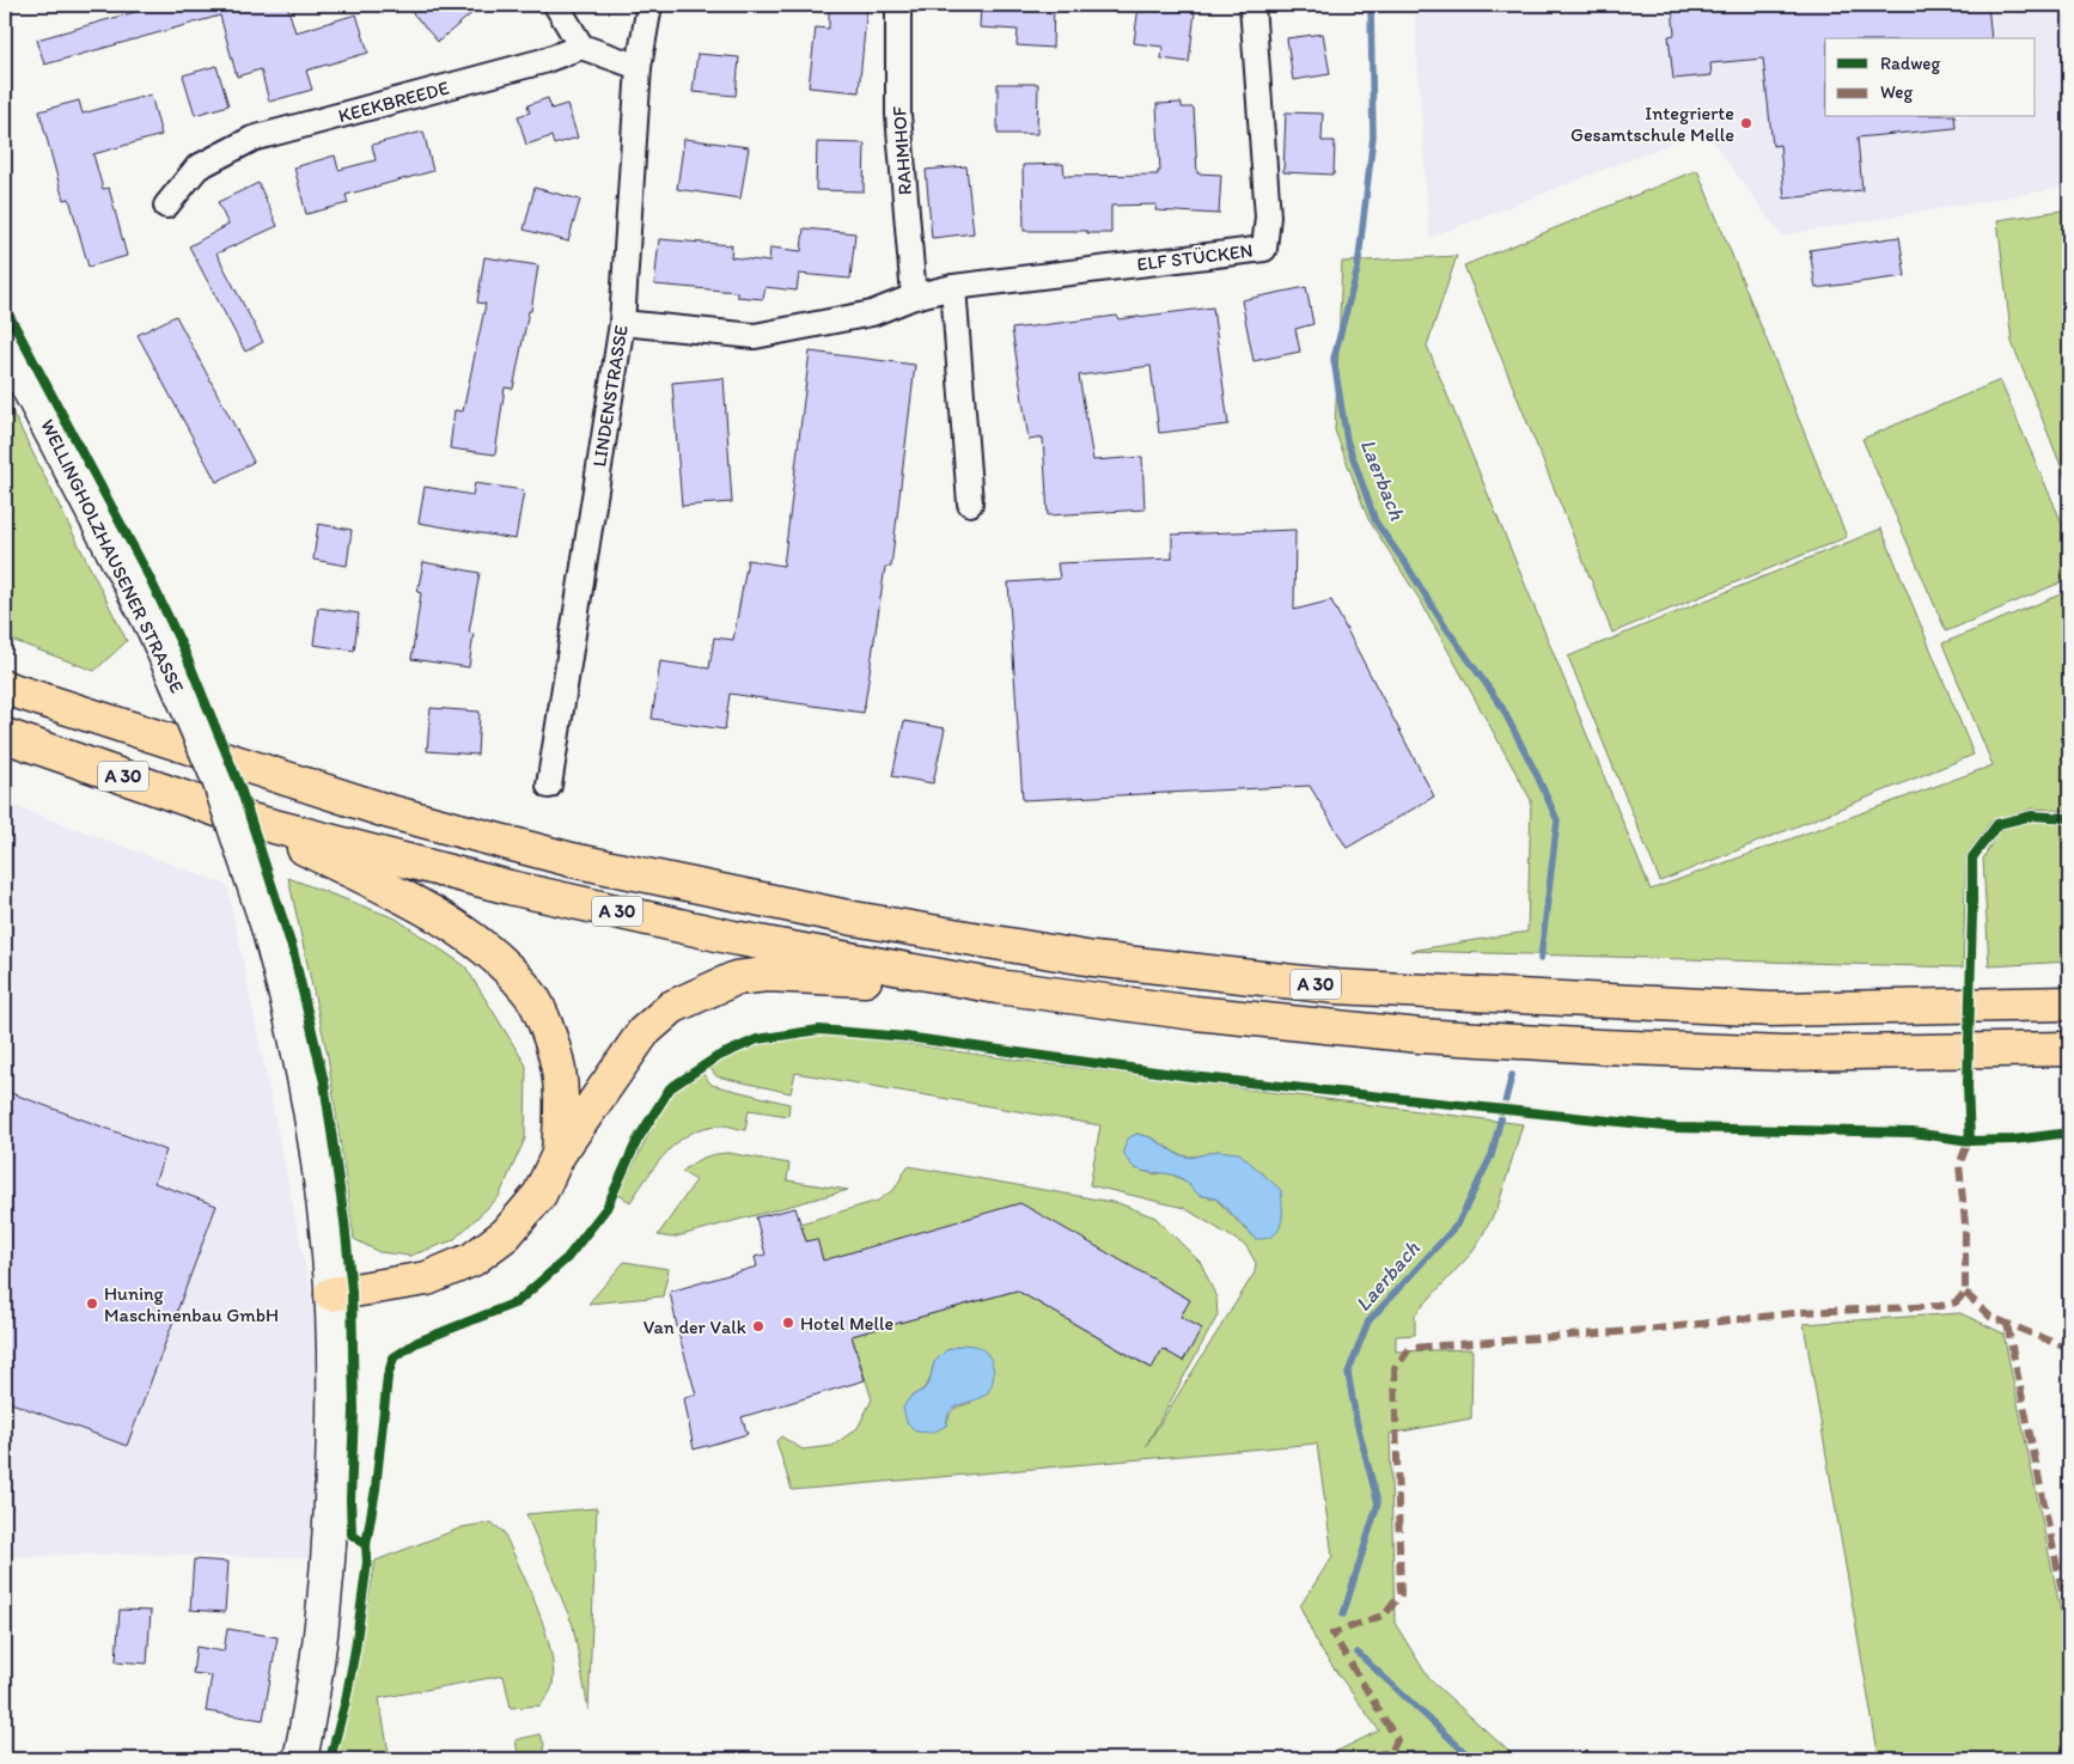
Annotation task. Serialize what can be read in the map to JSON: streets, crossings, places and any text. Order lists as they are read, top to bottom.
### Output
{
  "streets": {
    "highway": ["A 30"],
    "main road": ["WELLINGHOLZHAUSENER STRASSE"],
    "street": [
      "KEEKBREEDE",
      "RAHMHOF",
      "ELF STÜCKEN",
      "LINDENSTRASSE"
    ]
  },
  "crossings": [
    ["RAHMHOF", "ELF STÜCKEN"],
    ["ELF STÜCKEN", "LINDENSTRASSE"]
  ],
  "water": ["Laerbach"],
  "places": [
    "Integrierte Gesamtschule Melle",
    "Huning Maschinenbau GmbH",
    "Hotel Melle",
    "Van der Valk"
  ],
  "legend": ["Radweg", "Weg"]
}
